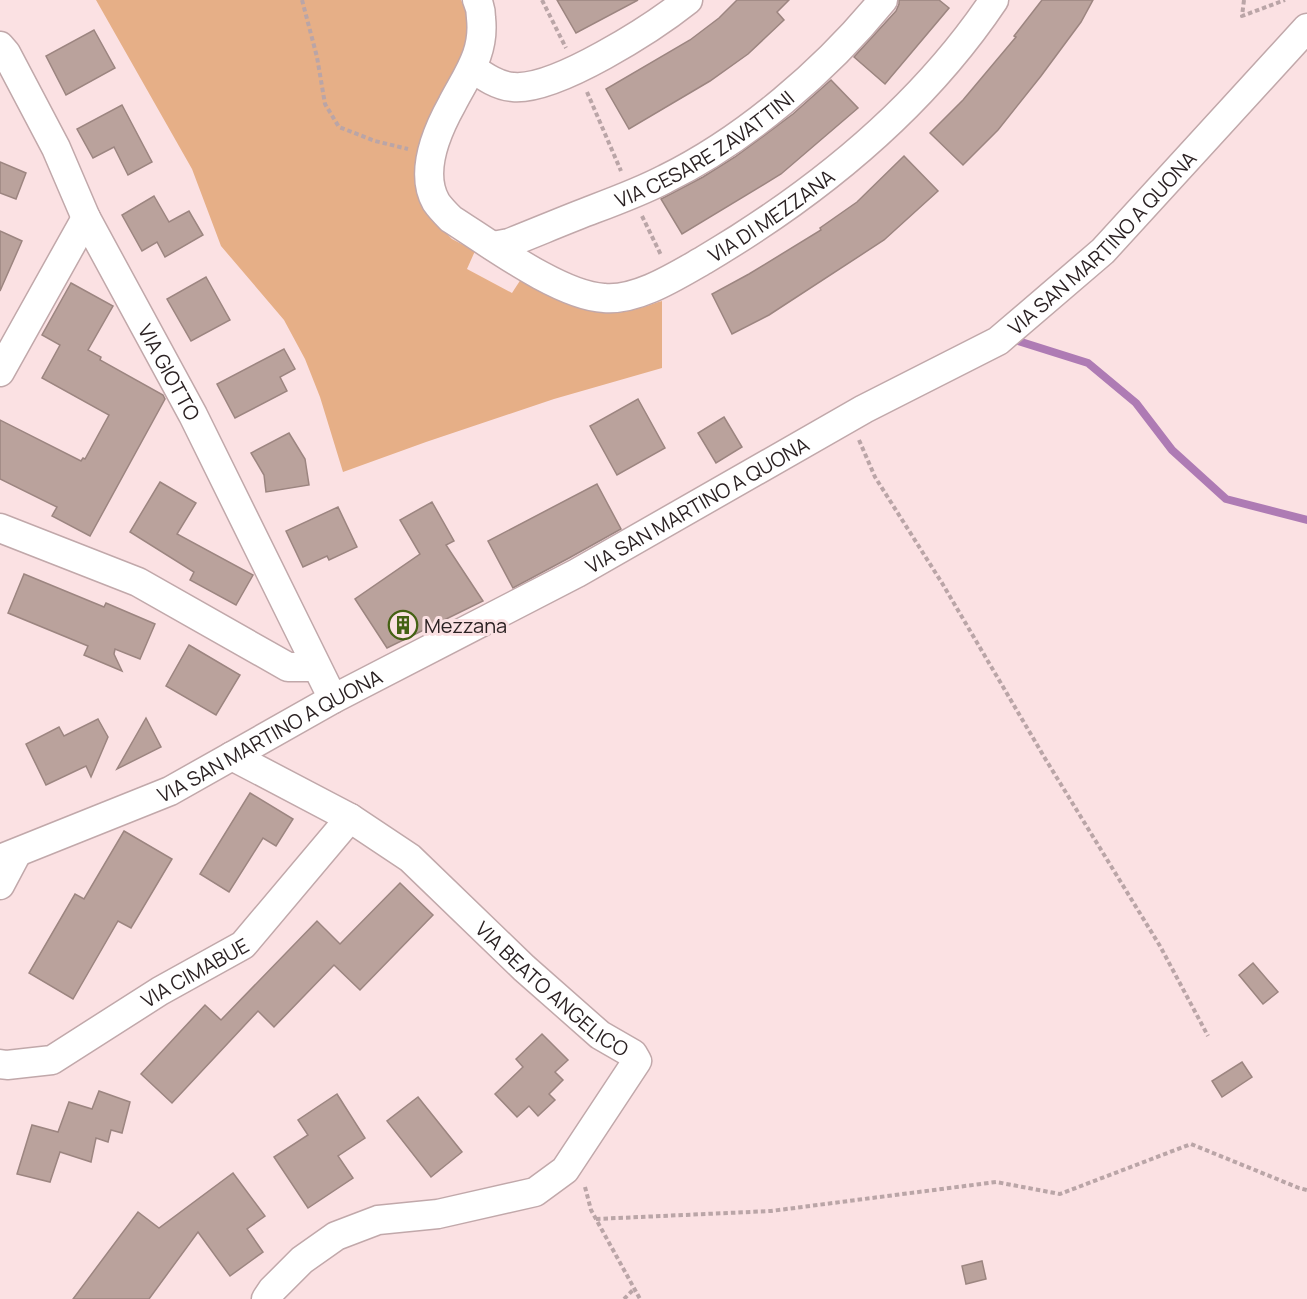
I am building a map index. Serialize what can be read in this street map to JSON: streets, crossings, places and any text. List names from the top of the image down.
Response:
{
  "streets": {
    "street": [
      "VIA CESARE ZAVATTINI",
      "VIA DI MEZZANA",
      "VIA SAN MARTINO A QUONA",
      "VIA GIOTTO",
      "VIA CIMABUE",
      "VIA BEATO ANGELICO"
    ]
  },
  "crossings": [
    ["VIA CESARE ZAVATTINI", "VIA DI MEZZANA"],
    ["VIA SAN MARTINO A QUONA", "VIA GIOTTO"],
    ["VIA SAN MARTINO A QUONA", "VIA BEATO ANGELICO"],
    ["VIA CIMABUE", "VIA BEATO ANGELICO"]
  ],
  "places": {
    "building": ["Mezzana"]
  }
}
